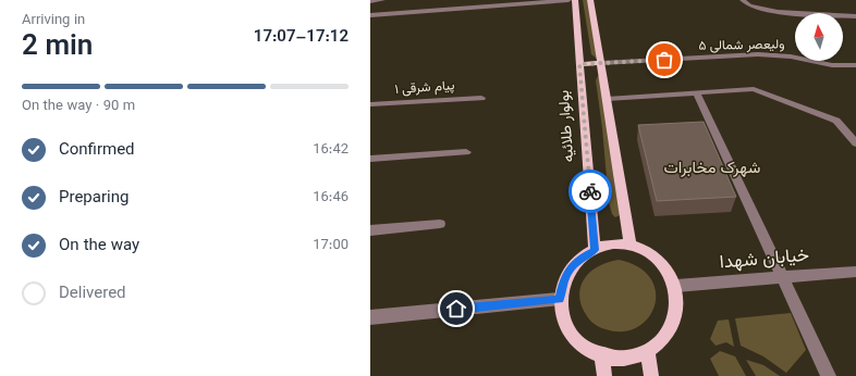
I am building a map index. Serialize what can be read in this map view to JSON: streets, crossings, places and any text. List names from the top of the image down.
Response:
{
  "streets": {
    "main road": ["بولوار طلائیه"],
    "street": ["ولیعصر شمالی ۵", "پیام شرقی ۱", "خیابان شهدا"]
  },
  "crossings": [
    ["بولوار طلائیه", "خیابان شهدا"]
  ],
  "districts": ["شهرک مخابرات"],
  "north": "top",
  "page": {
    "heading": ["2 min", "Arriving in", "17:07–17:12"],
    "bar": "On the way · 90 m",
    "list": [
      ["Confirmed", "16:42"],
      ["Preparing", "16:46"],
      ["On the way", "17:00"],
      "Delivered"
    ]
  }
}
